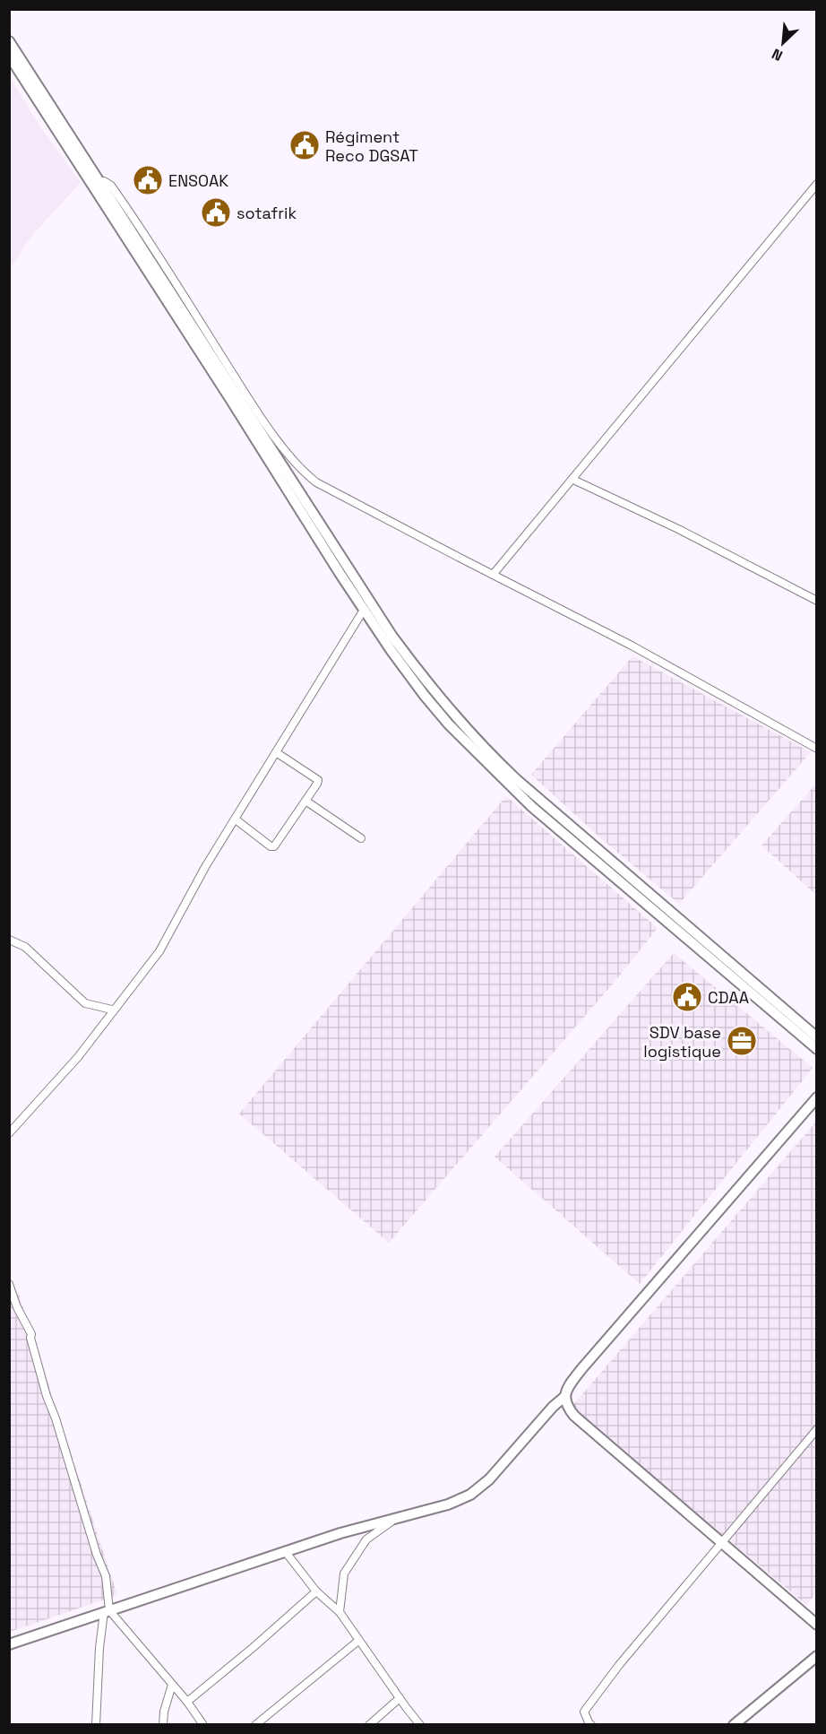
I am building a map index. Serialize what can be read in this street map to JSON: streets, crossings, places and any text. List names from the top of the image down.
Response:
{
  "places": {
    "public building": [
      "Régiment Reco DGSAT",
      "ENSOAK",
      "sotafrik",
      "CDAA"
    ],
    "office": ["SDV base logistique"]
  },
  "north": "bottom left"
}
